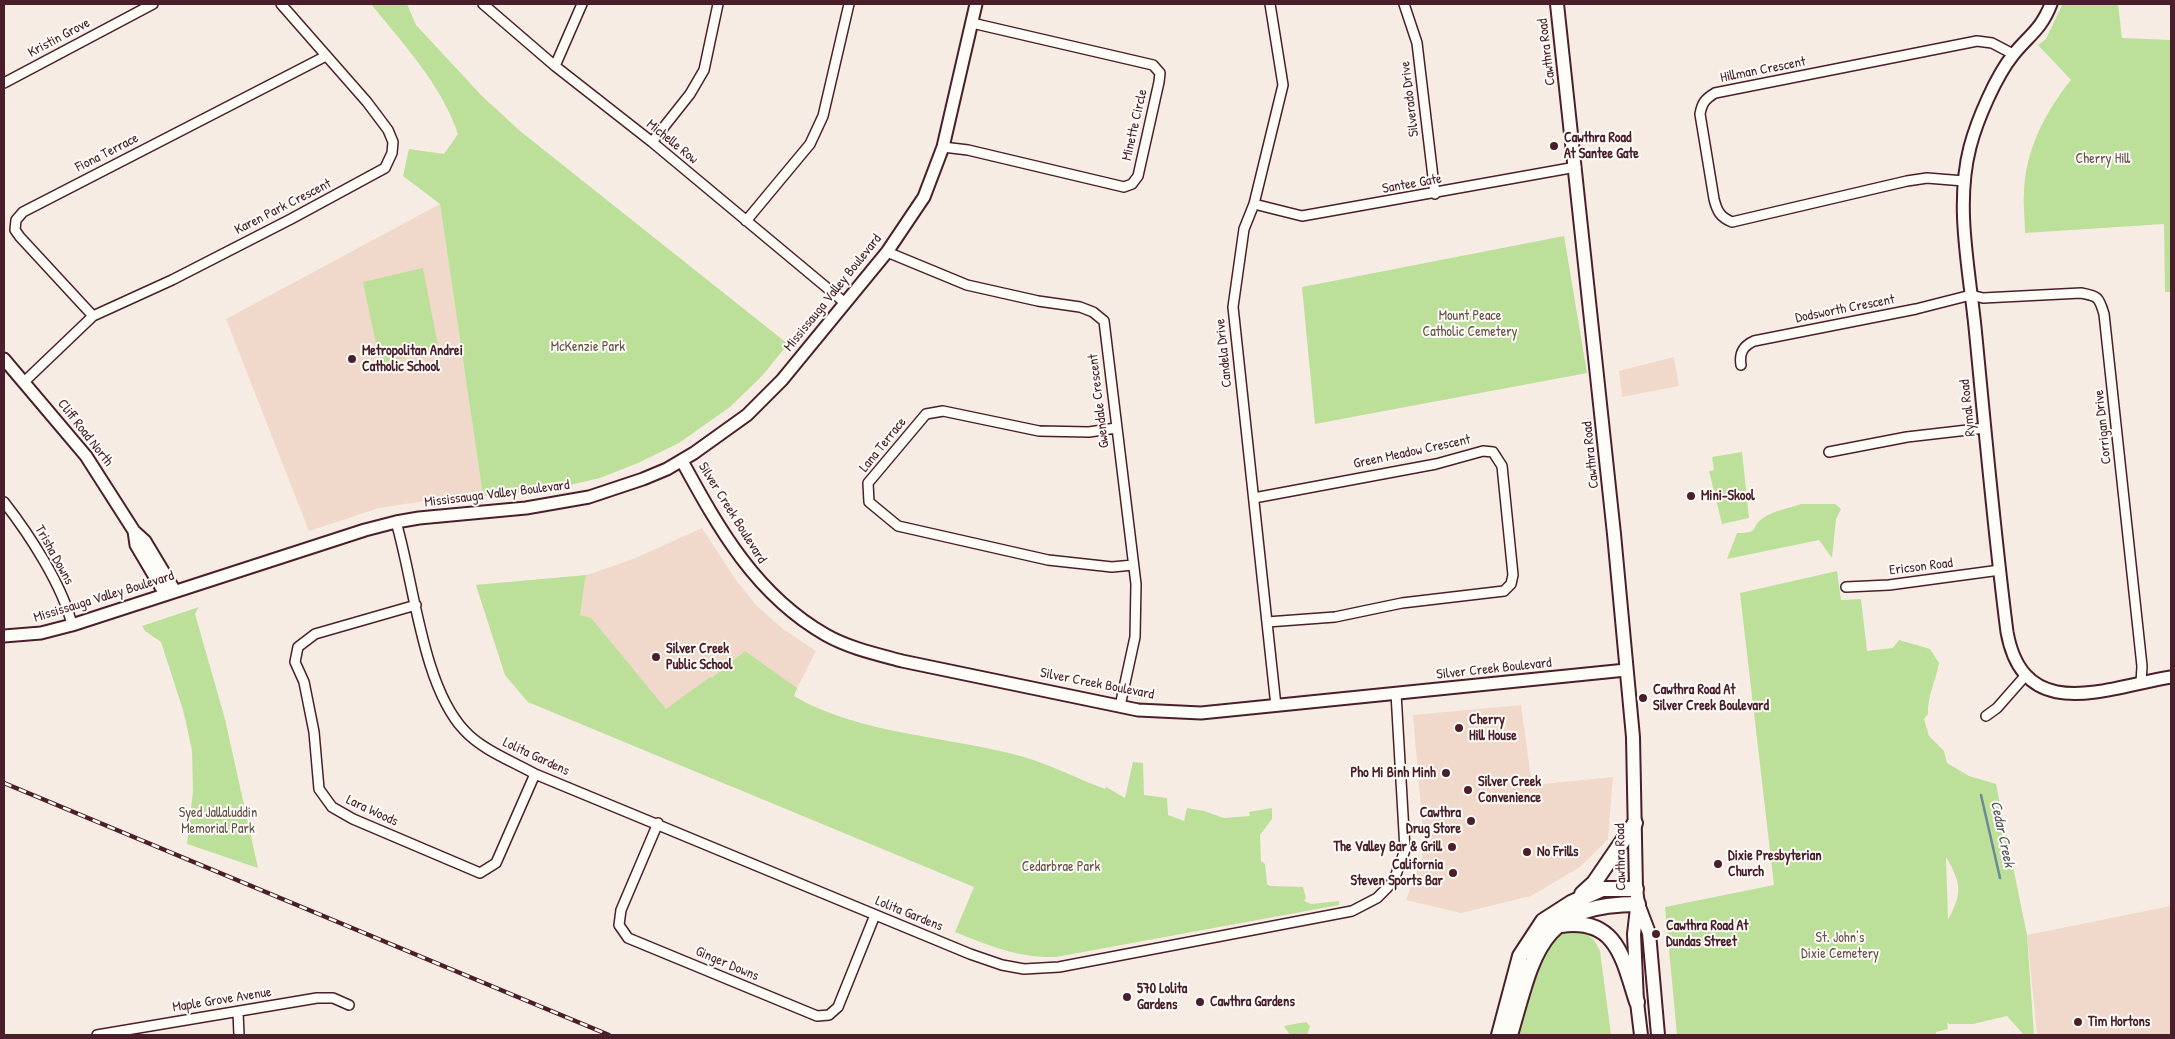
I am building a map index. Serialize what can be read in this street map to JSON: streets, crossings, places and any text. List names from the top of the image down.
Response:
{
  "streets": {
    "main road": ["Cawthra Road"],
    "street": [
      "Kristin Grove",
      "Hillman Crescent",
      "Silverado Drive",
      "Minette Circle",
      "Michelle Row",
      "Fiona Terrace",
      "Santee Gate",
      "Karen Park Crescent",
      "Mississauga Valley Boulevard",
      "Dodsworth Crescent",
      "Candela Drive",
      "Gwendale Crescent",
      "Rymal Road",
      "Corrigan Drive",
      "Cliff Road North",
      "Lana Terrace",
      "Green Meadow Crescent",
      "Silver Creek Boulevard",
      "Trisha Downs",
      "Ericson Road",
      "Lolita Gardens",
      "Lara Woods",
      "Ginger Downs",
      "Maple Grove Avenue"
    ]
  },
  "crossings": [
    ["Cawthra Road", "Santee Gate"],
    ["Cawthra Road", "Silver Creek Boulevard"],
    ["Hillman Crescent", "Rymal Road"],
    ["Silverado Drive", "Santee Gate"],
    ["Minette Circle", "Mississauga Valley Boulevard"],
    ["Michelle Row", "Mississauga Valley Boulevard"],
    ["Fiona Terrace", "Karen Park Crescent"],
    ["Santee Gate", "Candela Drive"],
    ["Karen Park Crescent", "Cliff Road North"],
    ["Mississauga Valley Boulevard", "Gwendale Crescent"],
    ["Mississauga Valley Boulevard", "Cliff Road North"],
    ["Mississauga Valley Boulevard", "Silver Creek Boulevard"],
    ["Mississauga Valley Boulevard", "Trisha Downs"],
    ["Mississauga Valley Boulevard", "Lolita Gardens"],
    ["Dodsworth Crescent", "Rymal Road"],
    ["Dodsworth Crescent", "Corrigan Drive"],
    ["Candela Drive", "Green Meadow Crescent"],
    ["Candela Drive", "Silver Creek Boulevard"],
    ["Gwendale Crescent", "Lana Terrace"],
    ["Gwendale Crescent", "Silver Creek Boulevard"],
    ["Rymal Road", "Corrigan Drive"],
    ["Rymal Road", "Ericson Road"],
    ["Silver Creek Boulevard", "Lolita Gardens"],
    ["Lolita Gardens", "Lara Woods"],
    ["Lolita Gardens", "Ginger Downs"]
  ],
  "water": ["Cedar Creek"],
  "parks": [
    "Cherry Hill",
    "Mount Peace Catholic Cemetery",
    "McKenzie Park",
    "Syed Jallaluddin Memorial Park",
    "Cedarbrae Park",
    "St. John’s Dixie Cemetery"
  ],
  "places": [
    "Cawthra Road At Santee Gate",
    "Metropolitan Andrei Catholic School",
    "Mini-Skool",
    "Silver Creek Public School",
    "Cawthra Road At Silver Creek Boulevard",
    "Cherry Hill House",
    "Pho Mi Binh Minh",
    "Silver Creek Convenience",
    "Cawthra Drug Store",
    "The Valley Bar & Grill",
    "No Frills",
    "Dixie Presbyterian Church",
    "California Steven Sports Bar",
    "Cawthra Road At Dundas Street",
    "570 Lolita Gardens",
    "Cawthra Gardens",
    "Tim Hortons"
  ]
}
